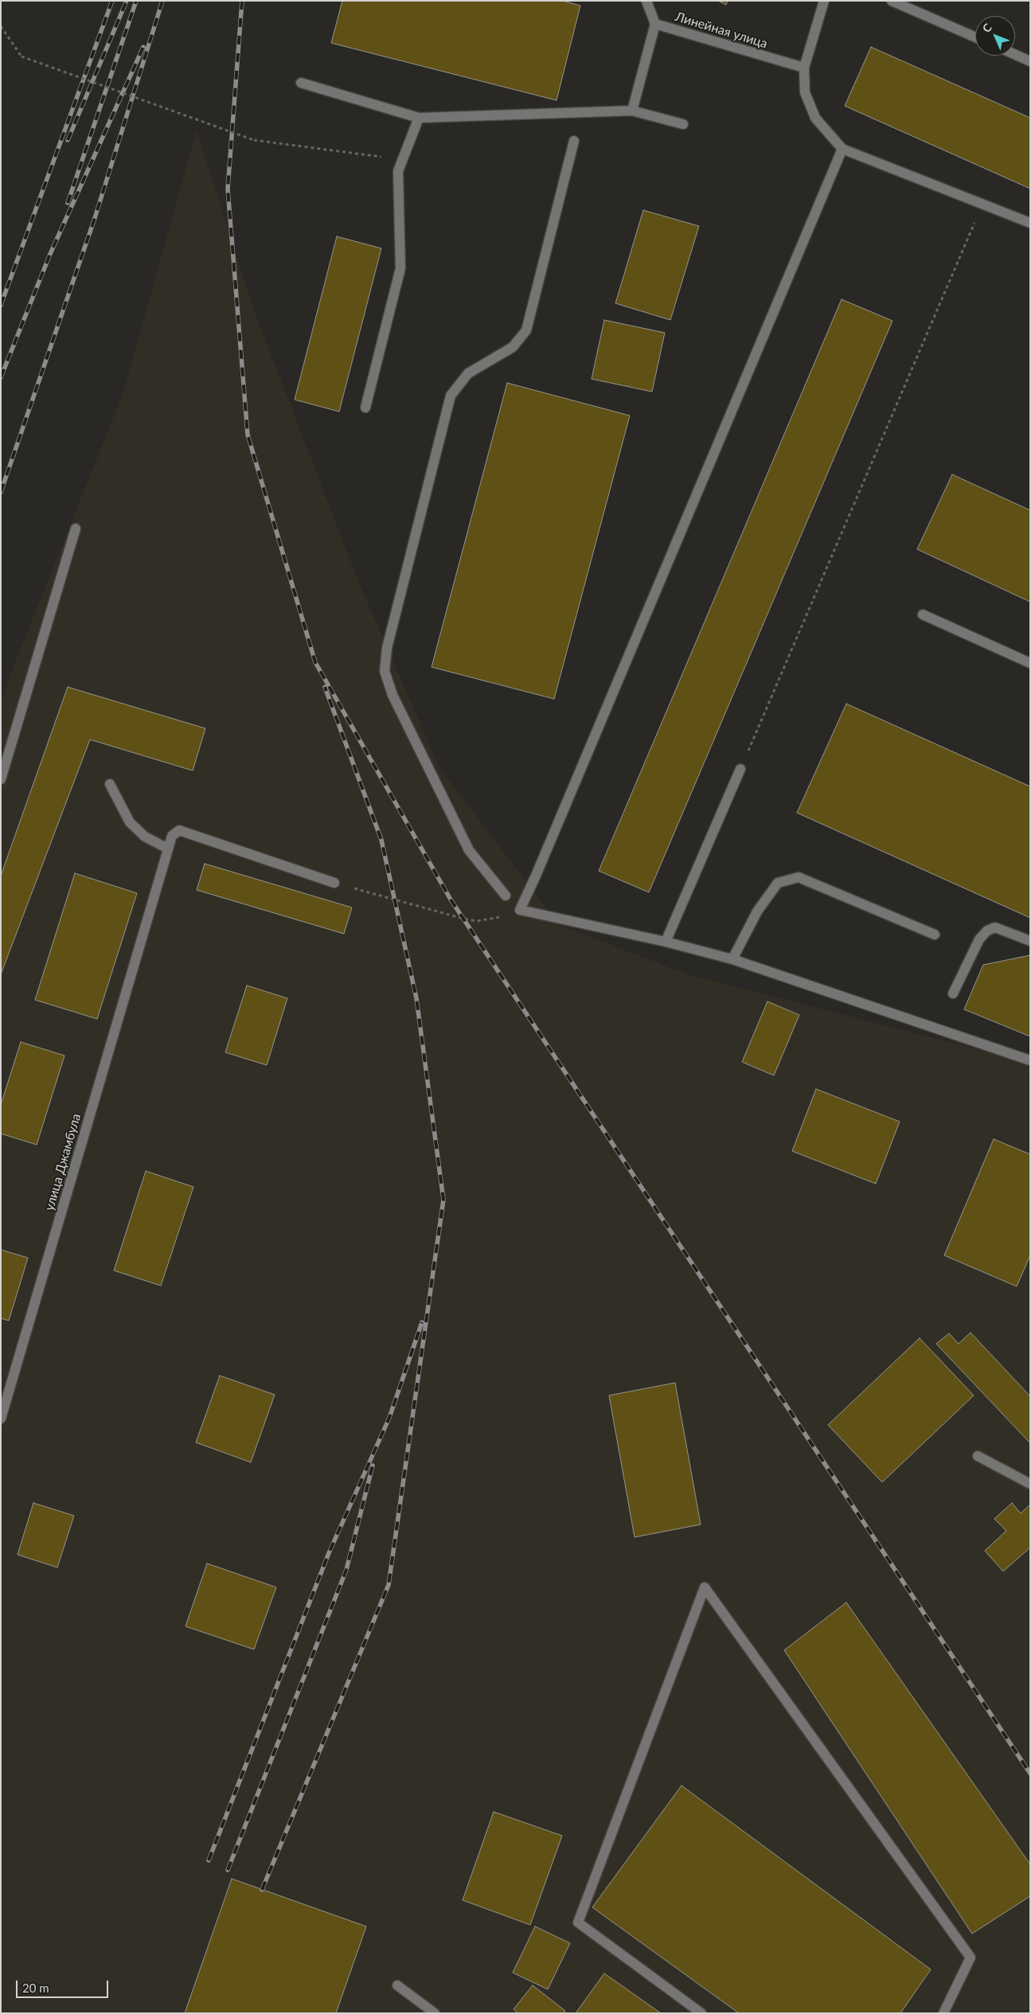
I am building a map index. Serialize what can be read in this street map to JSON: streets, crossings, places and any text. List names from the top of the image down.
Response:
{
  "streets": {
    "street": ["Линейная улица", "улица Джамбула"]
  },
  "scale_bar": "20 m",
  "north": "top left"
}
